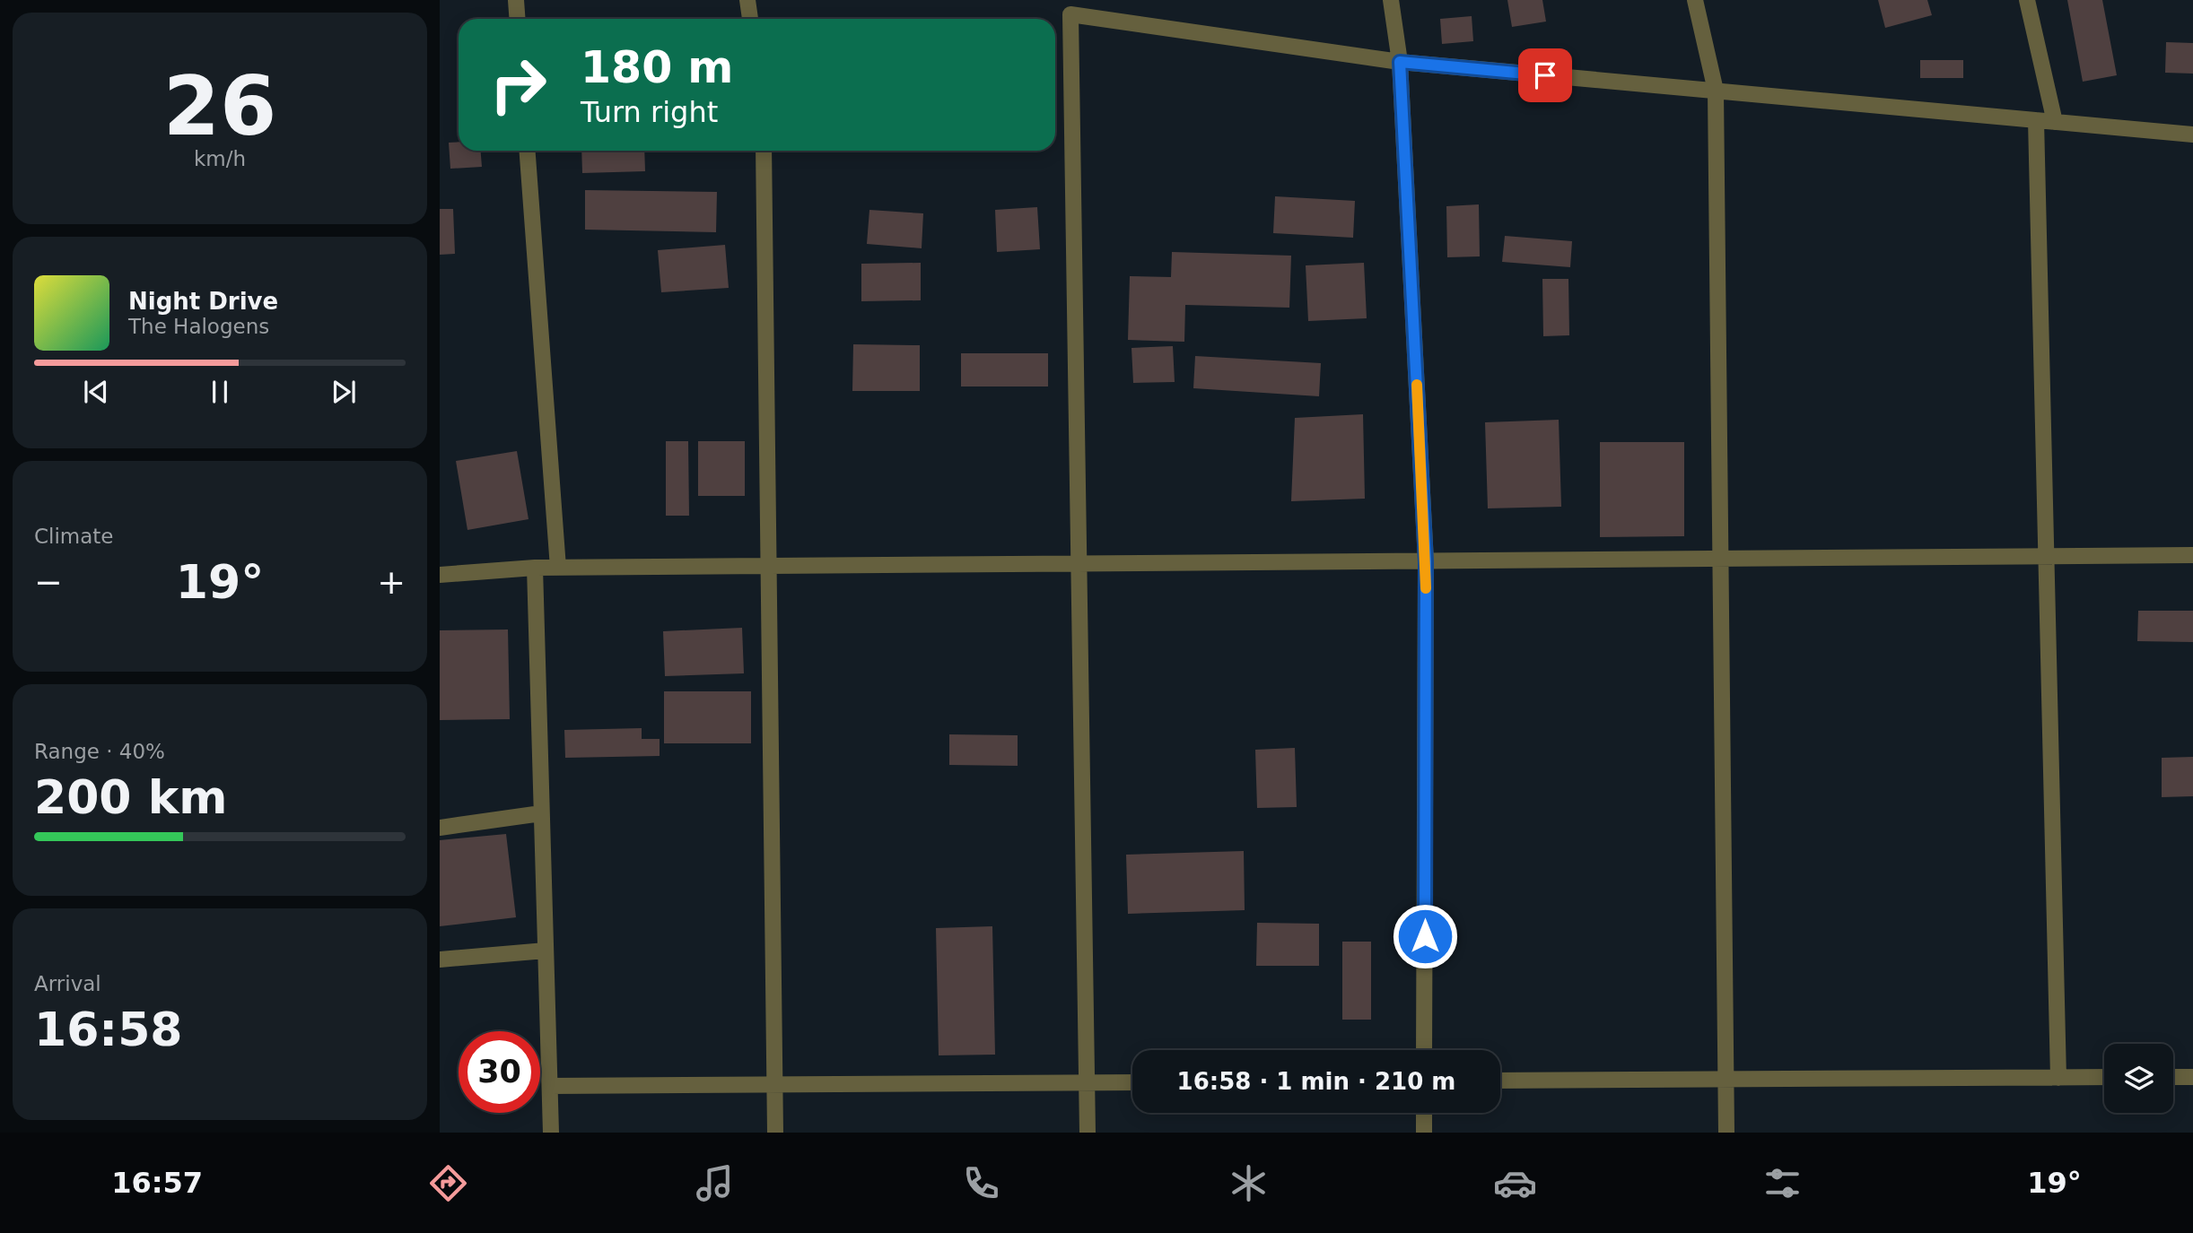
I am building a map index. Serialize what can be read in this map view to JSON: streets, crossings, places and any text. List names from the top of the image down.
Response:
{
  "page": {
    "tile": [
      ["26", "km/h"],
      "Climate",
      ["Range · 40%", "200 km"],
      ["Arrival", "16:58"]
    ],
    "turn": ["180 m", "Turn right"],
    "song": ["Night Drive", "The Halogens"],
    "heat": ["−", "19°", "+"],
    "limit": "30",
    "trip": "16:58 · 1 min · 210 m",
    "tabs": ["16:57", "19°"]
  }
}
